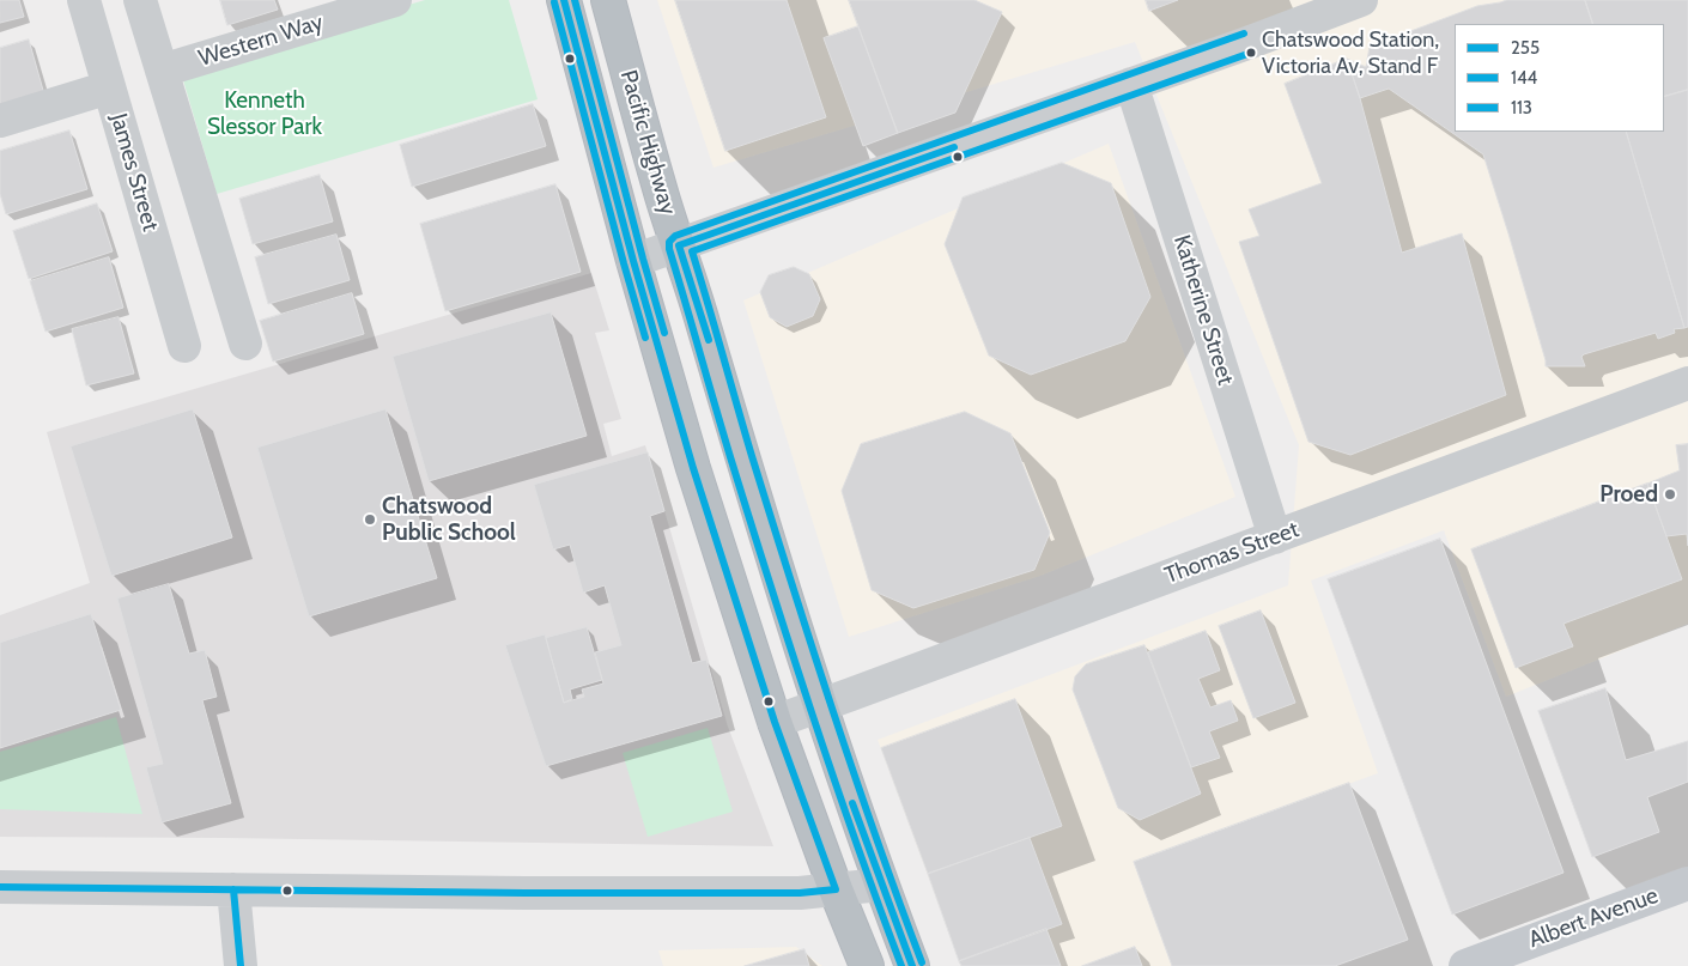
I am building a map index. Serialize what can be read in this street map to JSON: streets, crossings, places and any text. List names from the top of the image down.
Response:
{
  "streets": {
    "highway": ["Pacific Highway"],
    "main road": ["Albert Avenue"],
    "street": [
      "Western Way",
      "James Street",
      "Katherine Street",
      "Thomas Street"
    ]
  },
  "crossings": [
    ["Pacific Highway", "Thomas Street"],
    ["Katherine Street", "Thomas Street"]
  ],
  "parks": ["Kenneth Slessor Park"],
  "places": ["Chatswood Station, Victoria Av, Stand F", "Proed", "Chatswood Public School"],
  "lines": ["transit line 255", "transit line 113", "transit line 144"],
  "legend": ["255", "144", "113"]
}
